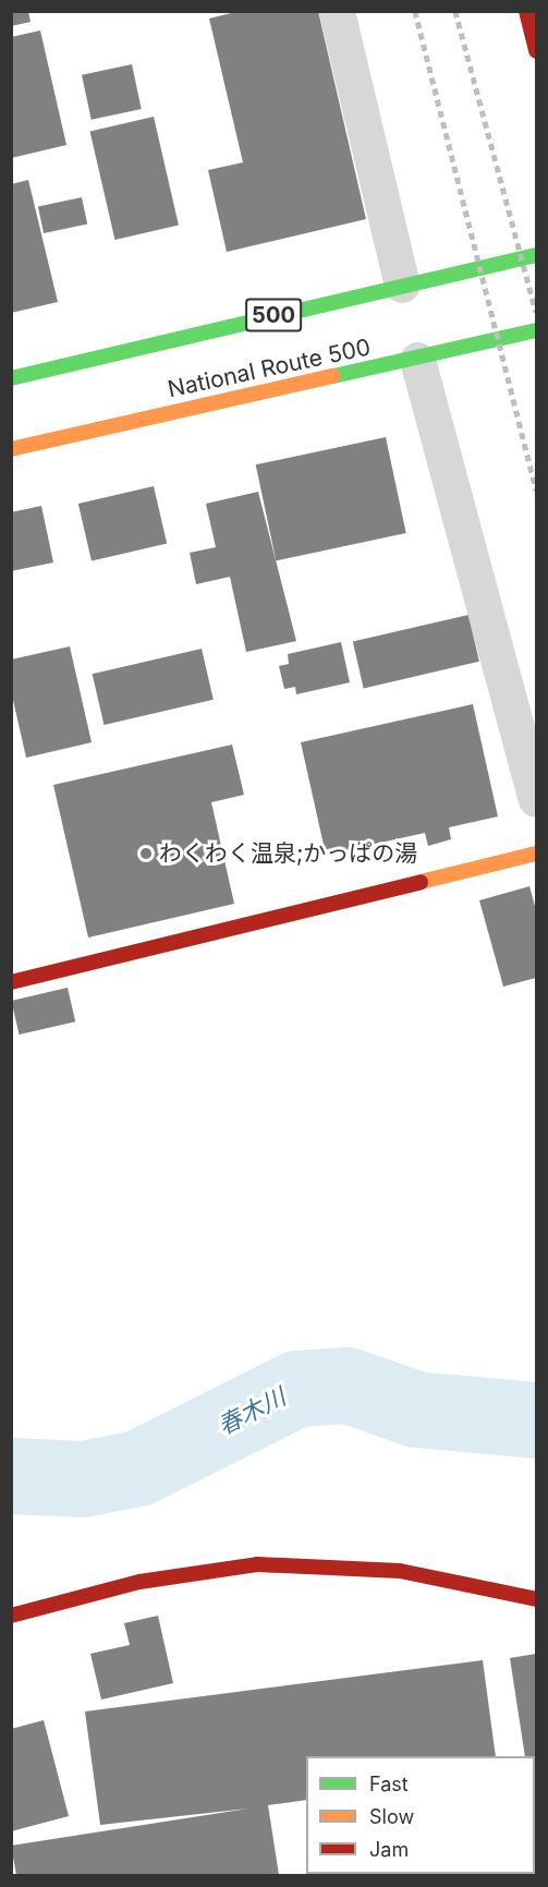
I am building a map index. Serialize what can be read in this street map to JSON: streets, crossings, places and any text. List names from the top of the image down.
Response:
{
  "streets": {
    "main road": ["500", "National Route 500"]
  },
  "water": ["春木川"],
  "places": ["わくわく温泉;かっぱの湯"],
  "legend": ["Fast", "Slow", "Jam"]
}
